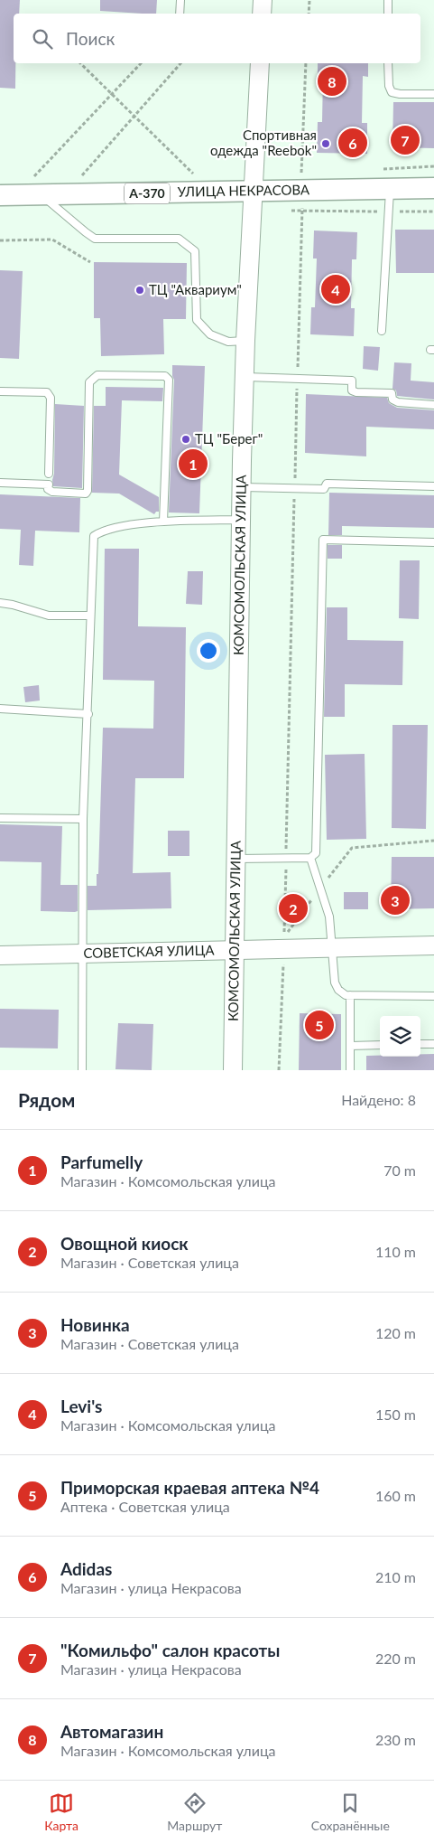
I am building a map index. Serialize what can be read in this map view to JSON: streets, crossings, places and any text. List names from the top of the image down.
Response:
{
  "streets": {
    "main road": [
      "УЛИЦА НЕКРАСОВА",
      "А-370",
      "КОМСОМОЛЬСКАЯ УЛИЦА",
      "СОВЕТСКАЯ УЛИЦА"
    ]
  },
  "crossings": [
    ["УЛИЦА НЕКРАСОВА", "КОМСОМОЛЬСКАЯ УЛИЦА"],
    ["КОМСОМОЛЬСКАЯ УЛИЦА", "СОВЕТСКАЯ УЛИЦА"]
  ],
  "places": ["Спортивная одежда \"Reebok\"", "ТЦ \"Аквариум\"", "ТЦ \"Берег\""],
  "page": {
    "search": "Поиск",
    "pins": [
      "8",
      "7",
      "6",
      "4",
      "1",
      "3",
      "2",
      "5"
    ],
    "heading": ["Рядом", "Найдено: 8"],
    "list": [
      {
        "mark": "1",
        "name": "Parfumelly",
        "note": "Магазин · Комсомольская улица",
        "value": "70 m"
      },
      {
        "mark": "2",
        "name": "Овощной киоск",
        "note": "Магазин · Советская улица",
        "value": "110 m"
      },
      {
        "mark": "3",
        "name": "Новинка",
        "note": "Магазин · Советская улица",
        "value": "120 m"
      },
      {
        "mark": "4",
        "name": "Levi's",
        "note": "Магазин · Комсомольская улица",
        "value": "150 m"
      },
      {
        "mark": "5",
        "name": "Приморская краевая аптека №4",
        "note": "Аптека · Советская улица",
        "value": "160 m"
      },
      {
        "mark": "6",
        "name": "Adidas",
        "note": "Магазин · улица Некрасова",
        "value": "210 m"
      },
      {
        "mark": "7",
        "name": "\"Комильфо\" салон красоты",
        "note": "Магазин · улица Некрасова",
        "value": "220 m"
      },
      {
        "mark": "8",
        "name": "Автомагазин",
        "note": "Магазин · Комсомольская улица",
        "value": "230 m"
      }
    ],
    "nav": ["Карта", "Маршрут", "Сохранённые"]
  }
}
